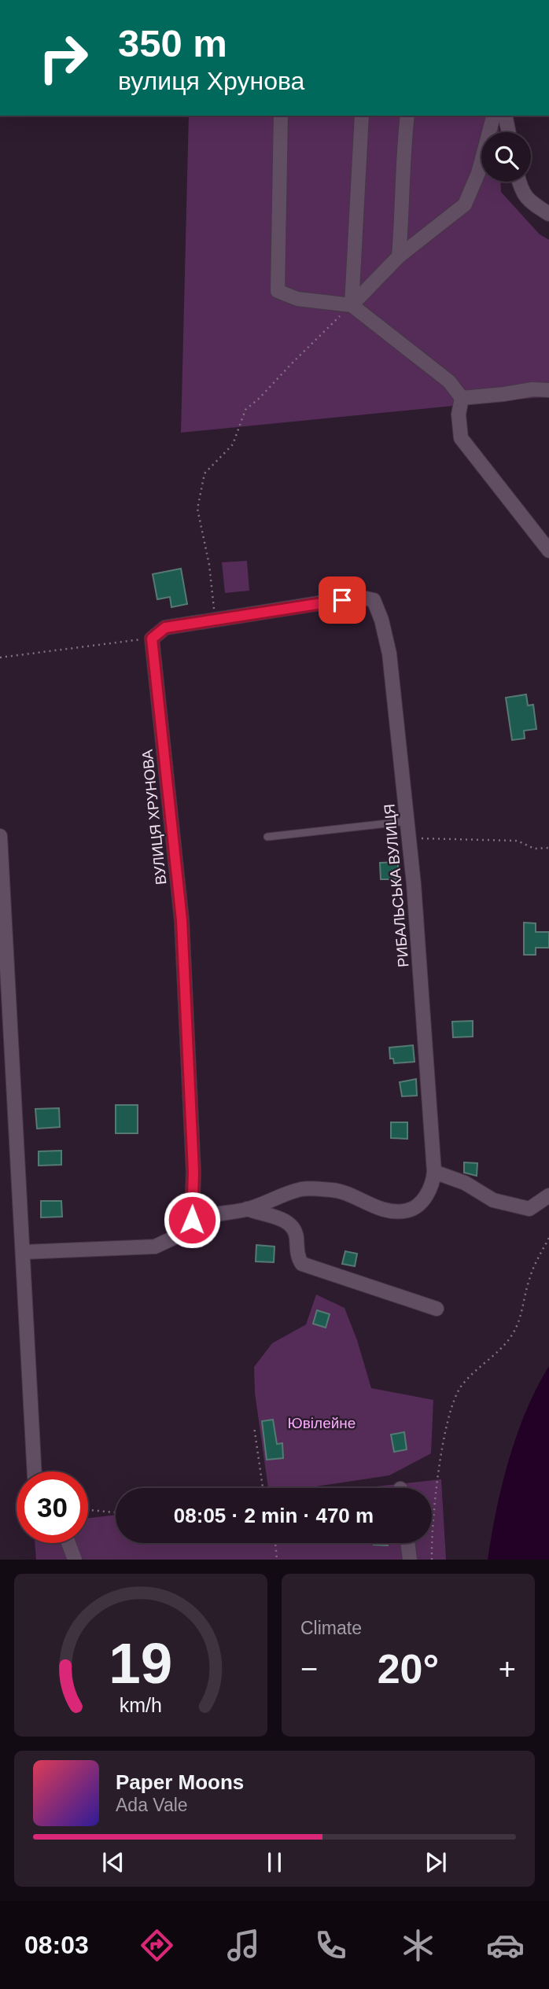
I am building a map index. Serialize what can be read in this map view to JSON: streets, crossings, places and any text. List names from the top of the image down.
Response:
{
  "streets": {
    "street": ["ВУЛИЦЯ ХРУНОВА", "РИБАЛЬСЬКА ВУЛИЦЯ"]
  },
  "crossings": [
    ["ВУЛИЦЯ ХРУНОВА", "РИБАЛЬСЬКА ВУЛИЦЯ"]
  ],
  "parks": ["Ювілейне"],
  "page": {
    "turn": ["350 m", "вулиця Хрунова"],
    "limit": "30",
    "trip": "08:05 · 2 min · 470 m",
    "tile": "Climate",
    "heat": ["−", "20°", "+"],
    "song": ["Paper Moons", "Ada Vale"],
    "tabs": "08:03",
    "gauge": ["19", "km/h"]
  }
}
